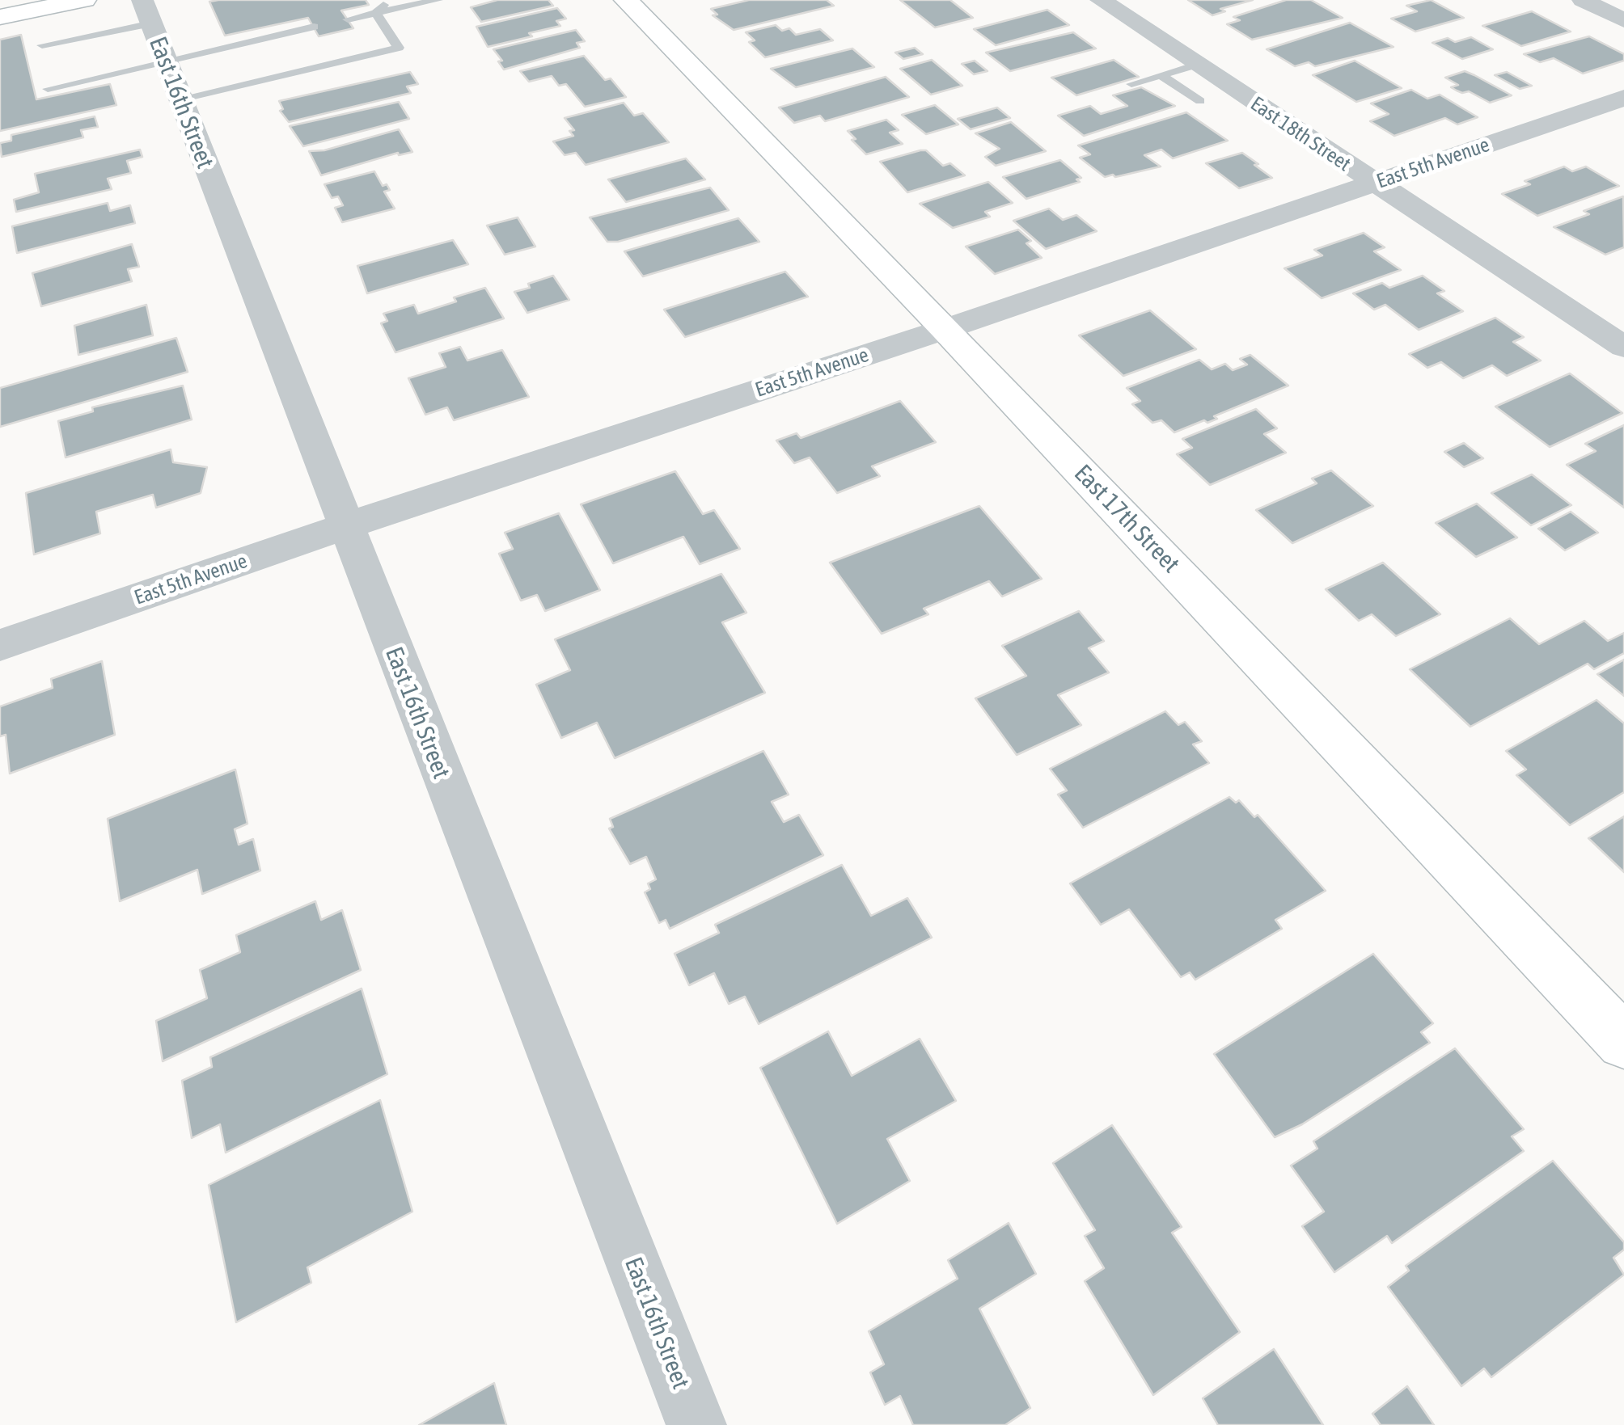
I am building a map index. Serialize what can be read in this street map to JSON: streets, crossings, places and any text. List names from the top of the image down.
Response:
{
  "streets": {
    "street": [
      "East 16th Street",
      "East 18th Street",
      "East 5th Avenue",
      "East 17th Street"
    ]
  },
  "crossings": [
    ["East 16th Street", "East 5th Avenue"],
    ["East 18th Street", "East 5th Avenue"],
    ["East 5th Avenue", "East 17th Street"]
  ]
}
